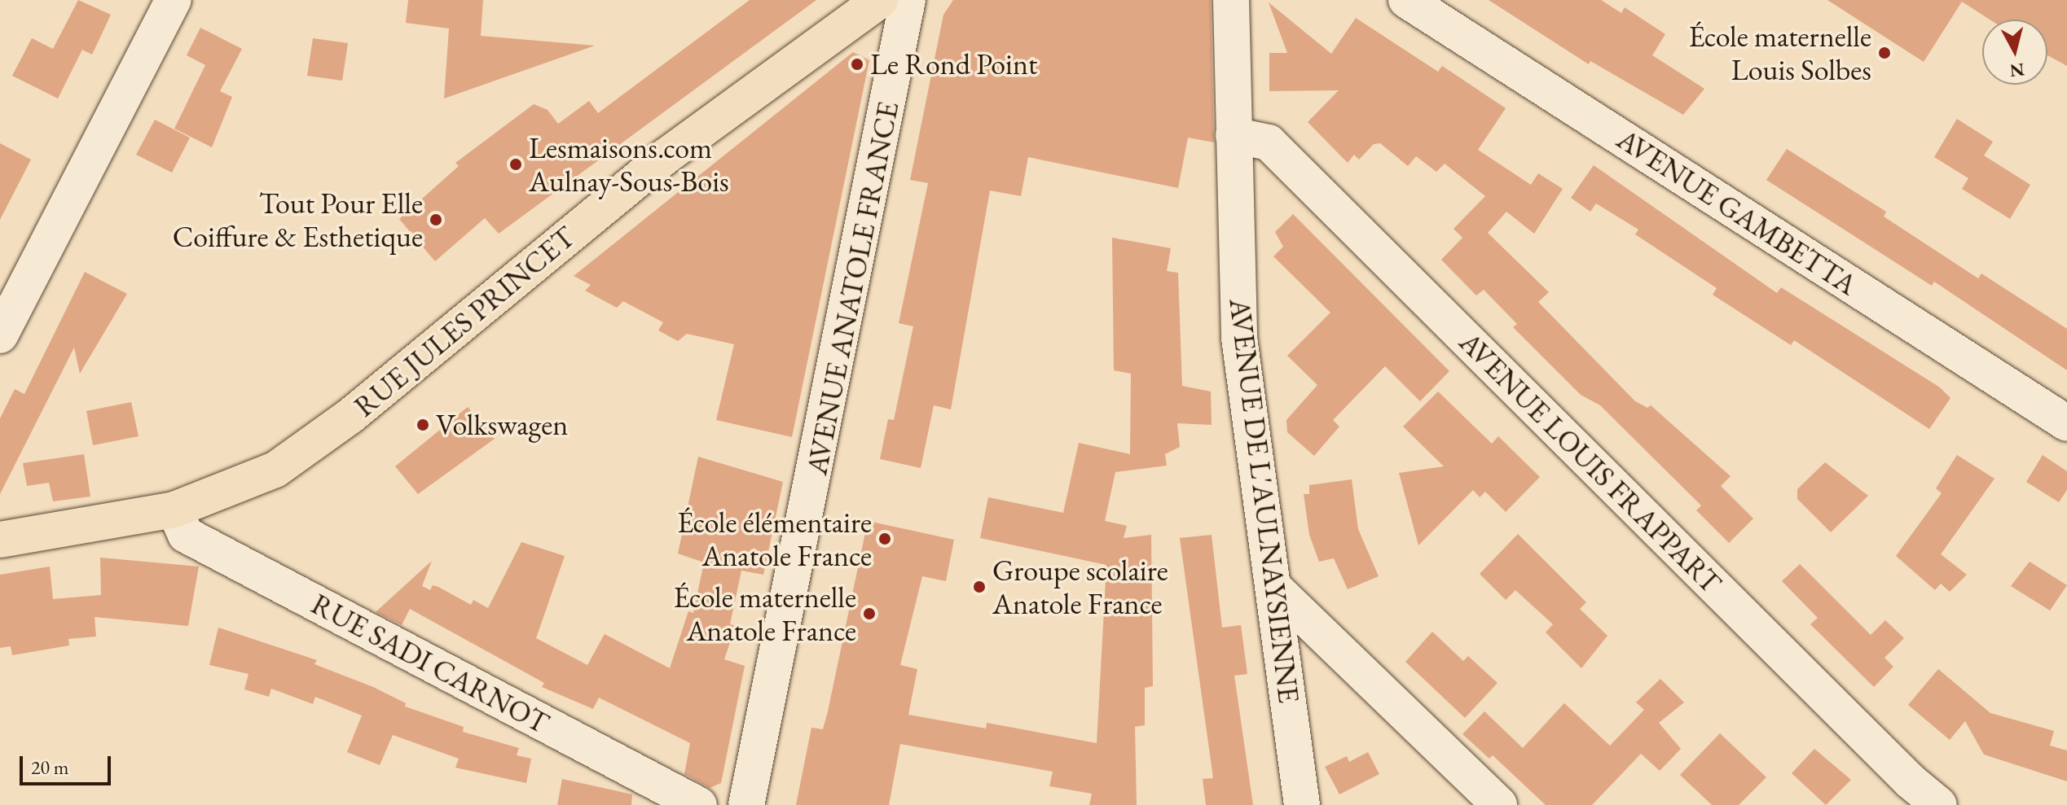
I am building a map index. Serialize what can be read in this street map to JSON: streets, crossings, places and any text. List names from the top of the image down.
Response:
{
  "streets": {
    "main road": ["RUE JULES PRINCET"],
    "street": [
      "AVENUE GAMBETTA",
      "AVENUE ANATOLE FRANCE",
      "AVENUE LOUIS FRAPPART",
      "AVENUE DE L'AULNAYSIENNE",
      "RUE SADI CARNOT"
    ]
  },
  "crossings": [
    ["RUE JULES PRINCET", "RUE SADI CARNOT"],
    ["AVENUE LOUIS FRAPPART", "AVENUE DE L'AULNAYSIENNE"]
  ],
  "places": [
    "École maternelle Louis Solbes",
    "Le Rond Point",
    "Lesmaisons.com Aulnay-Sous-Bois",
    "Tout Pour Elle Coiffure & Esthetique",
    "Volkswagen",
    "École élémentaire Anatole France",
    "Groupe scolaire Anatole France",
    "École maternelle Anatole France"
  ],
  "scale_bar": "20 m",
  "north": "bottom"
}
